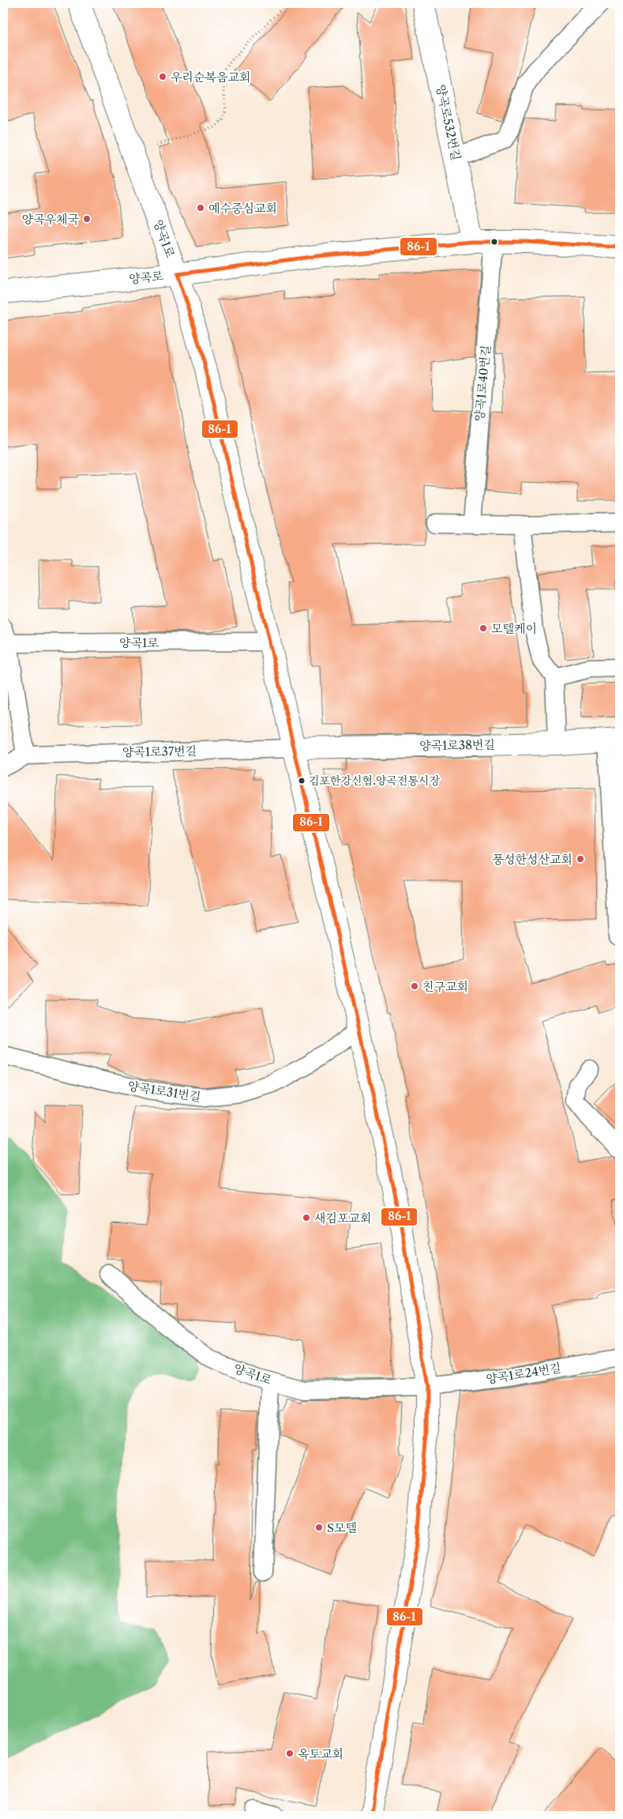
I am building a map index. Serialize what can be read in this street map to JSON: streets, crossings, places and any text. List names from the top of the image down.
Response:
{
  "streets": {
    "street": [
      "양곡로532번길",
      "양곡1로",
      "양곡로",
      "양곡1로38번길"
    ],
    "lane": [
      "양곡1로40번길",
      "양곡1로37번길",
      "양곡1로31번길",
      "양곡1로24번길"
    ]
  },
  "crossings": [
    ["양곡로532번길", "양곡로"],
    ["양곡1로", "양곡로"],
    ["양곡1로", "양곡1로38번길"],
    ["양곡1로", "양곡1로37번길"],
    ["양곡1로", "양곡1로31번길"],
    ["양곡1로", "양곡1로24번길"],
    ["양곡로", "양곡1로40번길"],
    ["양곡1로38번길", "양곡1로37번길"]
  ],
  "places": [
    "우리순복음교회",
    "예수중심교회",
    "양곡우체국",
    "모텔케이",
    "김포한강신협.양곡전통시장",
    "풍성한성산교회",
    "친구교회",
    "새김포교회",
    "S모텔",
    "옥토교회"
  ],
  "lines": ["transit line 86-1"]
}
